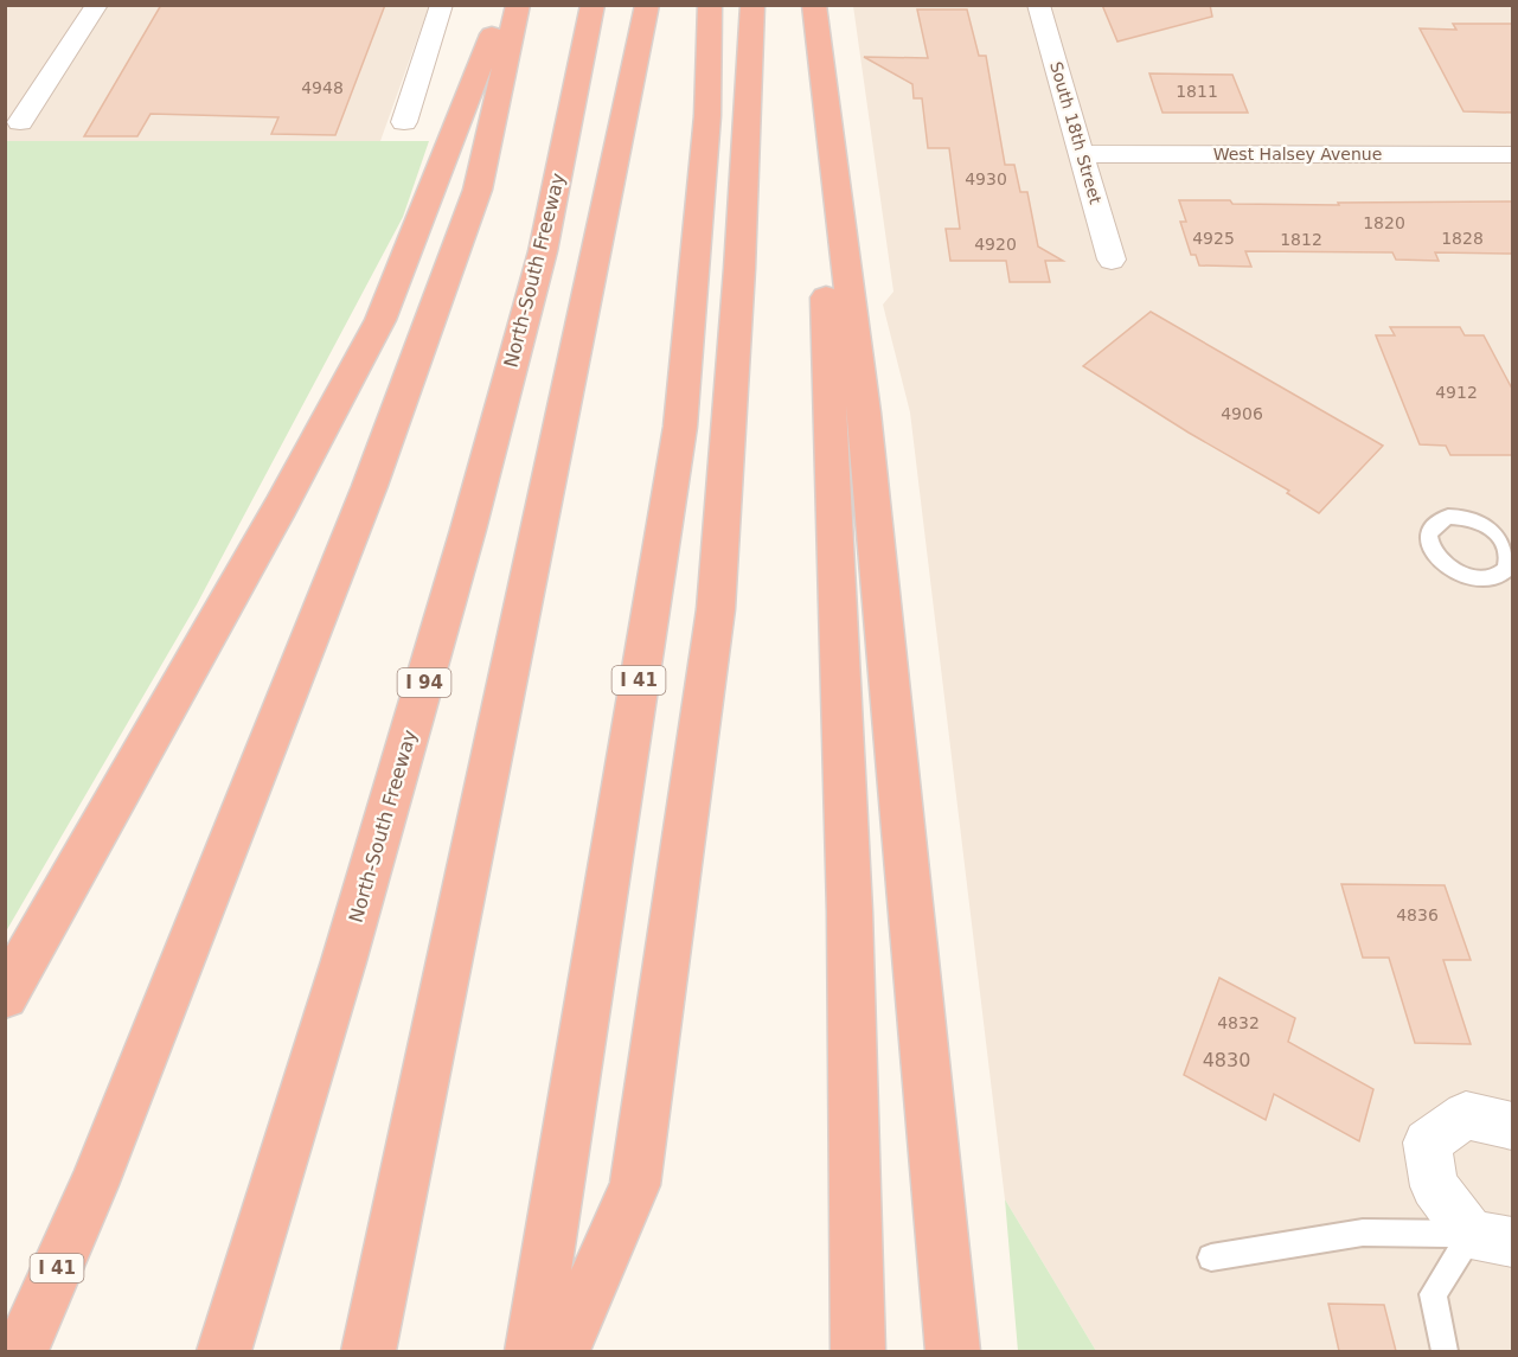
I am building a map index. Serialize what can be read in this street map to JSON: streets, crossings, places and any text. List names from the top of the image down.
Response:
{
  "streets": {
    "highway": ["North-South Freeway", "I 41", "I 94"],
    "street": ["South 18th Street", "West Halsey Avenue"]
  },
  "crossings": [
    ["South 18th Street", "West Halsey Avenue"]
  ],
  "house_numbers": [
    "4948",
    "1811",
    "4930",
    "1820",
    "4925",
    "1828",
    "1812",
    "4920",
    "4912",
    "4906",
    "4836",
    "4832",
    "4830"
  ]
}
